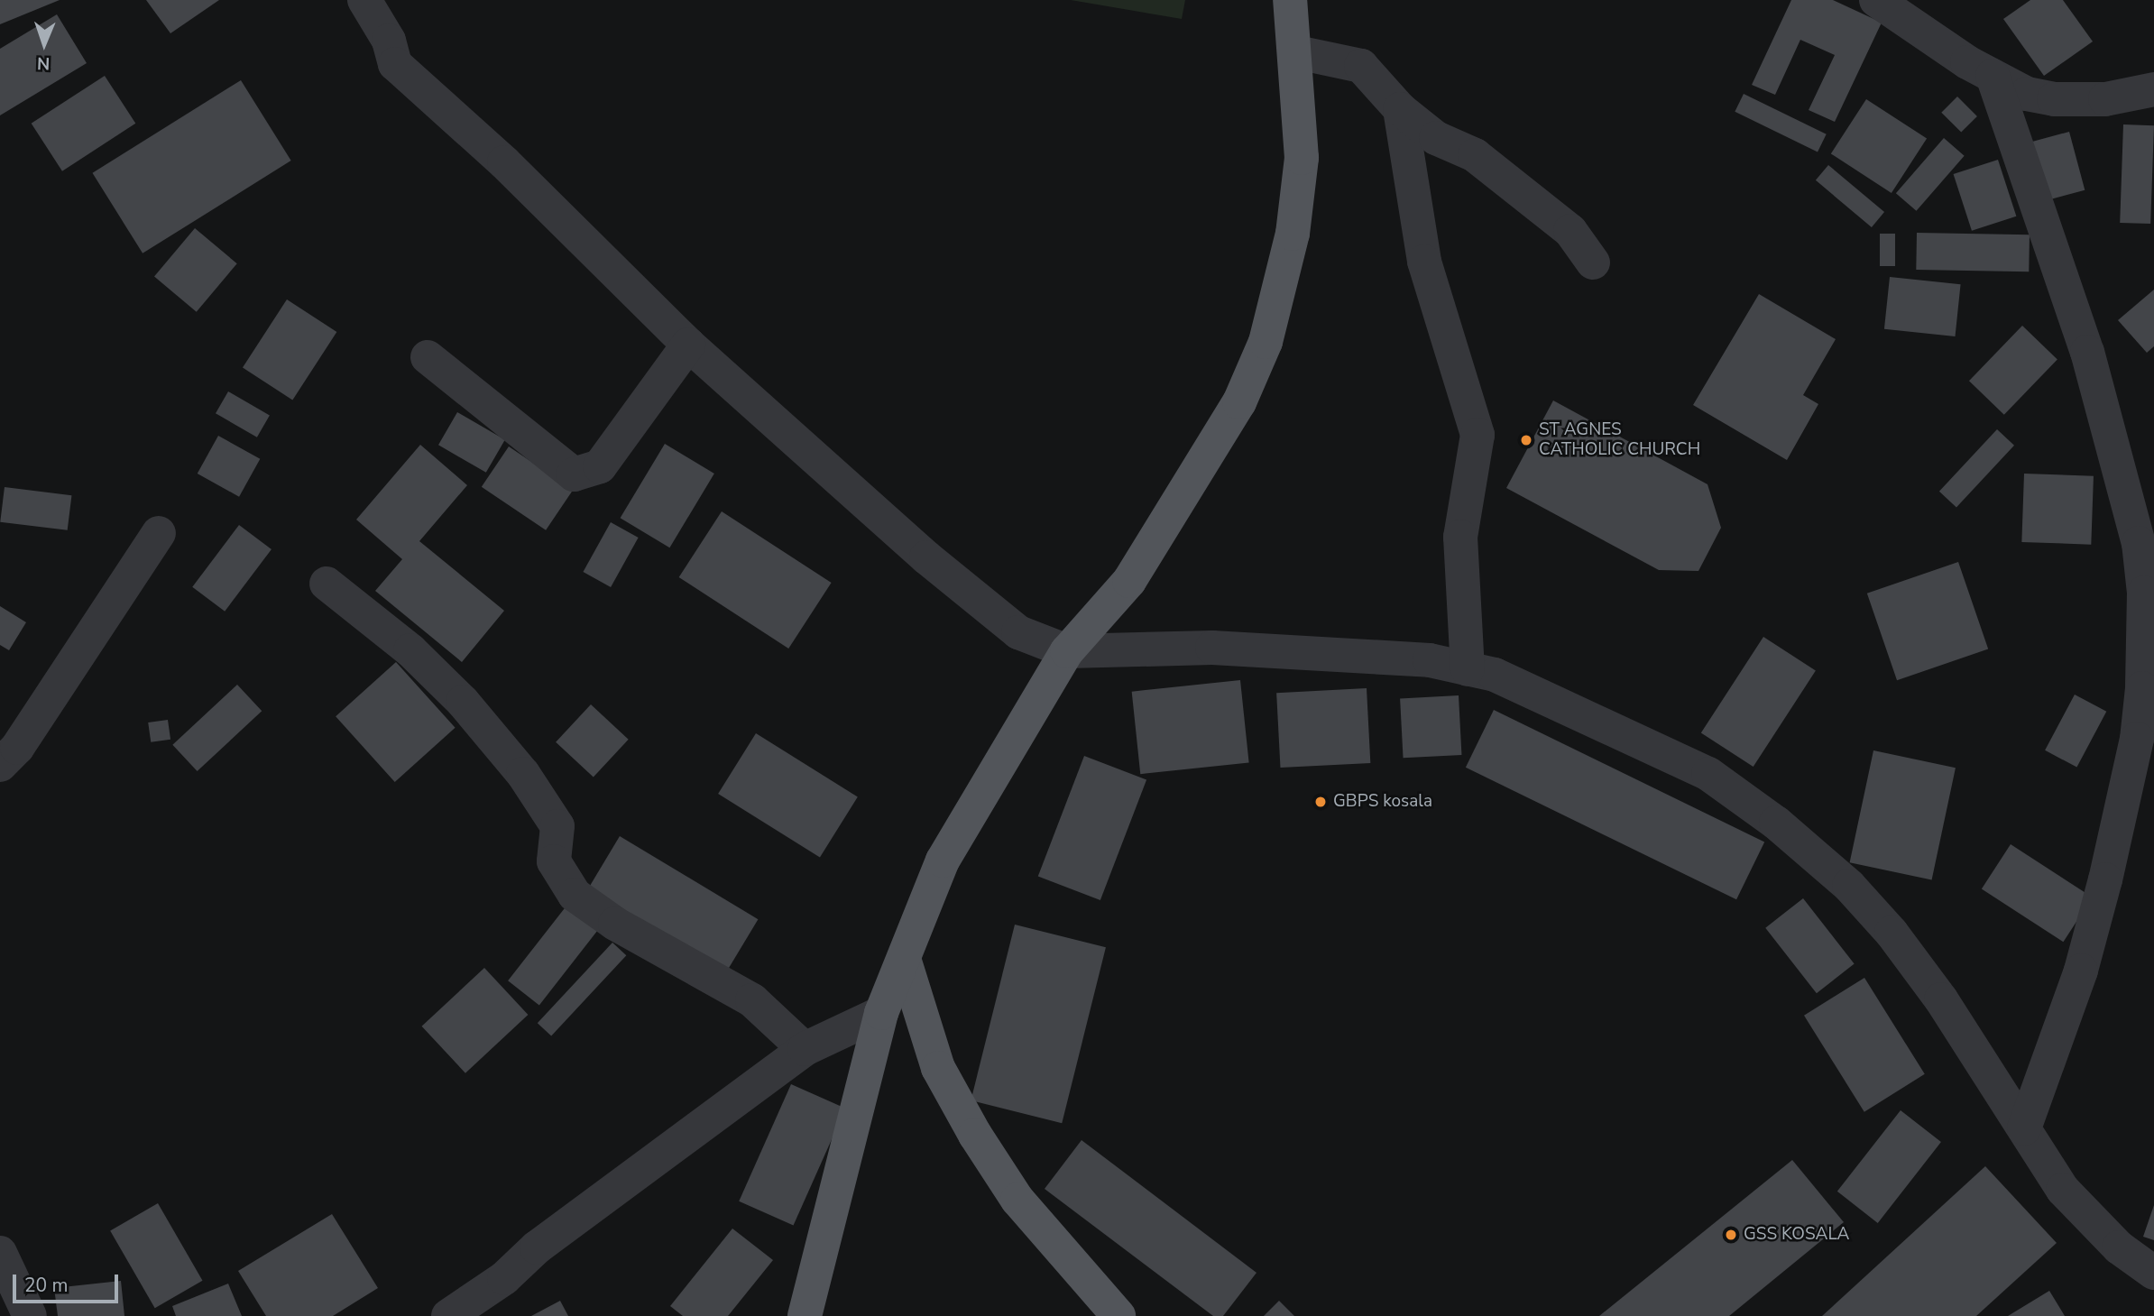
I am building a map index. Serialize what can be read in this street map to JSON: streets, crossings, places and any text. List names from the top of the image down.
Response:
{
  "places": ["ST AGNES CATHOLIC CHURCH", "GBPS kosala", "GSS KOSALA"],
  "scale_bar": "20 m",
  "north": "bottom"
}
